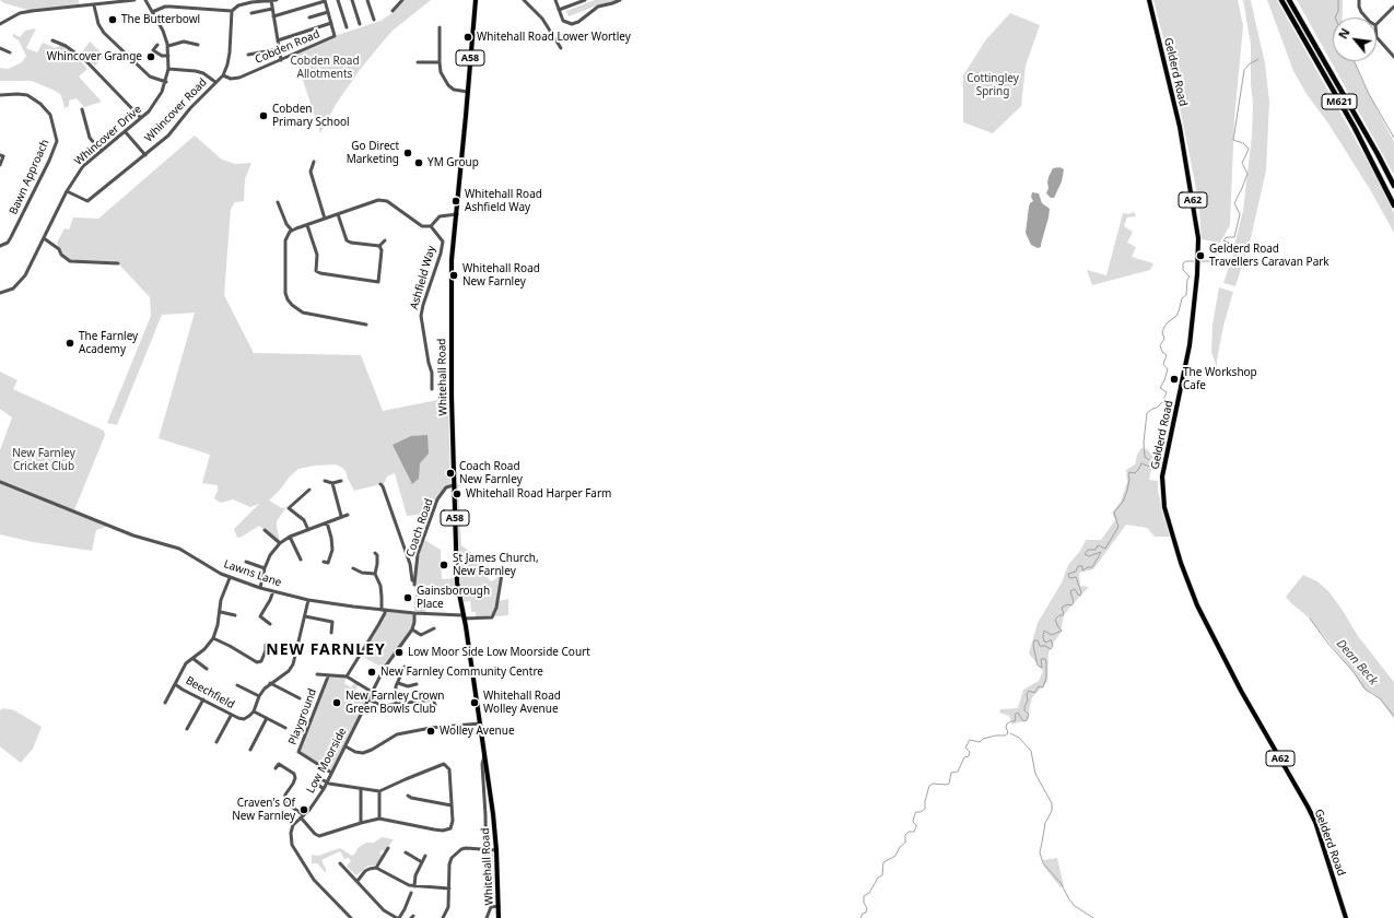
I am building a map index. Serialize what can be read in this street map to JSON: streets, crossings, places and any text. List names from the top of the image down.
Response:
{
  "streets": {
    "highway": ["M621"],
    "main road": [
      "A58",
      "Gelderd Road",
      "A62",
      "Whitehall Road"
    ],
    "street": [
      "Cobden Road",
      "Whincover Road",
      "Whincover Drive",
      "Bawn Approach",
      "Ashfield Way",
      "Coach Road",
      "Lawns Lane",
      "Beechfield",
      "Playground",
      "Low Moorside"
    ]
  },
  "crossings": [
    ["Cobden Road", "Whincover Road"],
    ["Whincover Road", "Whincover Drive"],
    ["Whitehall Road", "Coach Road"],
    ["Whitehall Road", "Lawns Lane"],
    ["Lawns Lane", "Beechfield"],
    ["Lawns Lane", "Low Moorside"],
    ["Playground", "Low Moorside"]
  ],
  "districts": ["NEW FARNLEY"],
  "water": ["Dean Beck"],
  "parks": ["Cobden Road Allotments", "Cottingley Spring", "New Farnley Cricket Club"],
  "places": [
    "The Butterbowl",
    "Whitehall Road Lower Wortley",
    "Whincover Grange",
    "Cobden Primary School",
    "Go Direct Marketing",
    "YM Group",
    "Whitehall Road Ashfield Way",
    "Gelderd Road Travellers Caravan Park",
    "Whitehall Road New Farnley",
    "The Farnley Academy",
    "The Workshop Cafe",
    "Coach Road New Farnley",
    "Whitehall Road Harper Farm",
    "St James Church, New Farnley",
    "Gainsborough Place",
    "Low Moor Side Low Moorside Court",
    "New Farnley Community Centre",
    "New Farnley Crown Green Bowls Club",
    "Whitehall Road Wolley Avenue",
    "Wolley Avenue",
    "Craven's Of New Farnley"
  ],
  "north": "top left"
}
